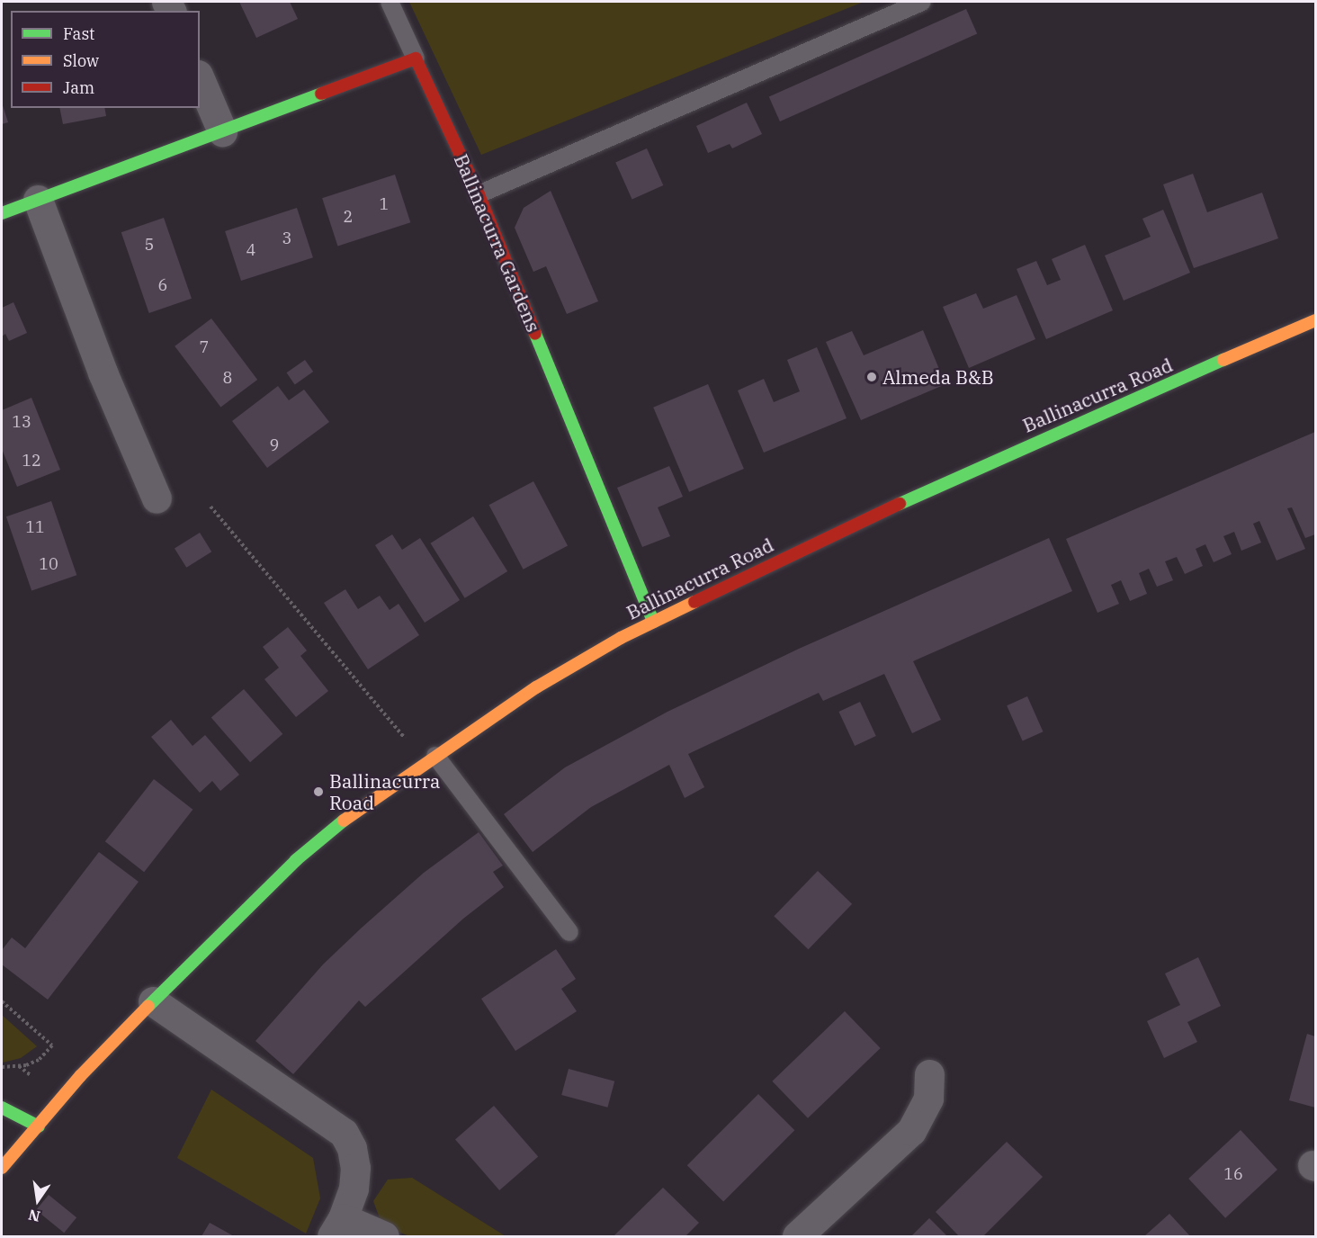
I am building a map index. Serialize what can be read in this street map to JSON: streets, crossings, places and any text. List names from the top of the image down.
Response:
{
  "streets": {
    "main road": ["Ballinacurra Gardens", "Ballinacurra Road"]
  },
  "crossings": [
    ["Ballinacurra Gardens", "Ballinacurra Road"]
  ],
  "places": ["Almeda B&B", "Ballinacurra Road"],
  "house_numbers": [
    "1",
    "2",
    "3",
    "5",
    "4",
    "6",
    "7",
    "8",
    "13",
    "9",
    "12",
    "11",
    "10",
    "16"
  ],
  "legend": ["Fast", "Slow", "Jam"],
  "north": "bottom"
}
